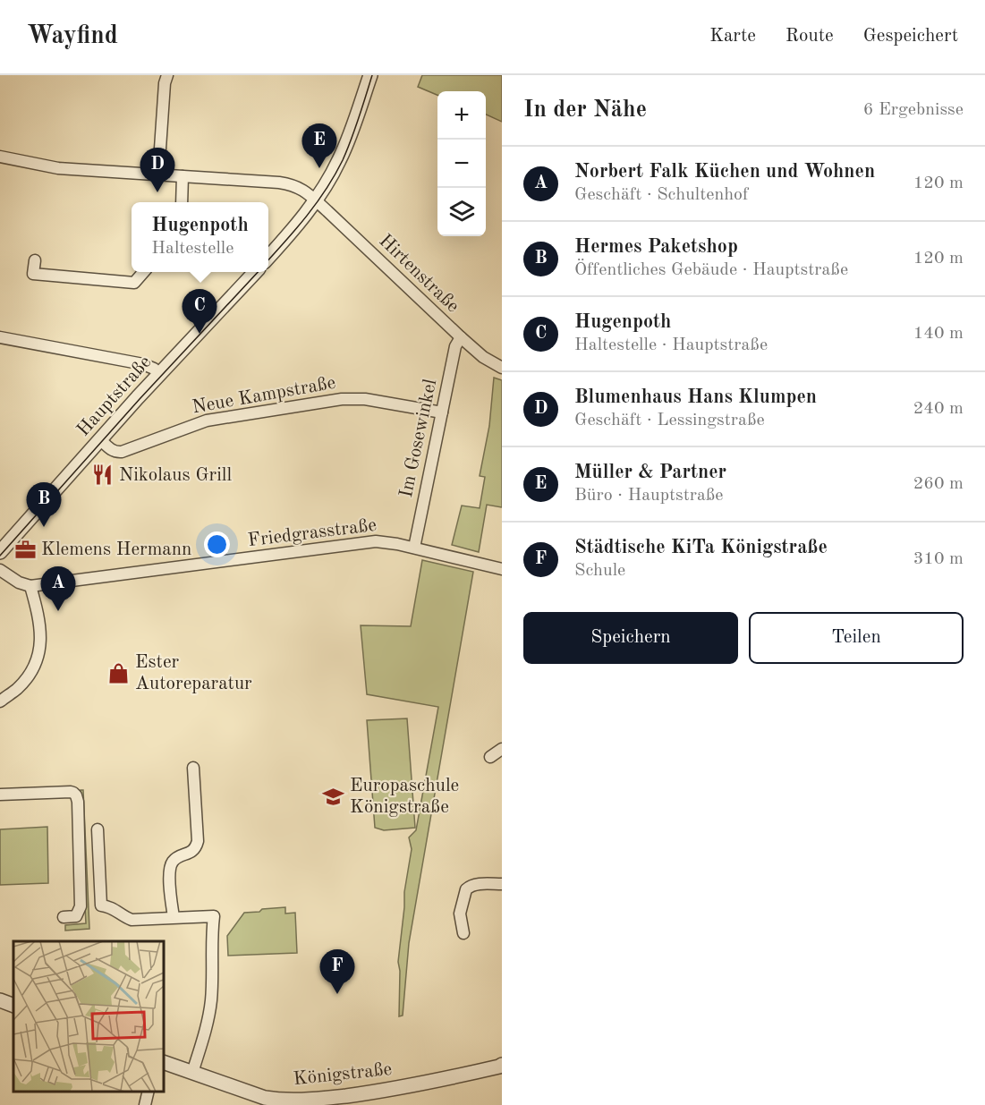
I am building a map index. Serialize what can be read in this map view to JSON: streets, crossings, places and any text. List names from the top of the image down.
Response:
{
  "streets": {
    "street": [
      "Hirtenstraße",
      "Neue Kampstraße",
      "Hauptstraße",
      "Im Gosewinkel",
      "Friedgrasstraße",
      "Königstraße"
    ]
  },
  "crossings": [
    ["Hirtenstraße", "Im Gosewinkel"],
    ["Neue Kampstraße", "Hauptstraße"],
    ["Neue Kampstraße", "Im Gosewinkel"],
    ["Im Gosewinkel", "Friedgrasstraße"]
  ],
  "places": {
    "restaurant": ["Nikolaus Grill"],
    "office": ["Klemens Hermann"],
    "shop": ["Ester Autoreparatur"],
    "school or university": ["Europaschule Königstraße"]
  },
  "page": {
    "header": "Wayfind",
    "nav": ["Karte", "Route", "Gespeichert"],
    "heading": ["In der Nähe", "6 Ergebnisse"],
    "map_buttons": ["+", "−"],
    "pins": [
      "E",
      "D",
      "C",
      "B",
      "A",
      "F"
    ],
    "list": [
      {
        "mark": "A",
        "name": "Norbert Falk Küchen und Wohnen",
        "note": "Geschäft · Schultenhof",
        "value": "120 m"
      },
      {
        "mark": "B",
        "name": "Hermes Paketshop",
        "note": "Öffentliches Gebäude · Hauptstraße",
        "value": "120 m"
      },
      {
        "mark": "C",
        "name": "Hugenpoth",
        "note": "Haltestelle · Hauptstraße",
        "value": "140 m"
      },
      {
        "mark": "D",
        "name": "Blumenhaus Hans Klumpen",
        "note": "Geschäft · Lessingstraße",
        "value": "240 m"
      },
      {
        "mark": "E",
        "name": "Müller & Partner",
        "note": "Büro · Hauptstraße",
        "value": "260 m"
      },
      {
        "mark": "F",
        "name": "Städtische KiTa Königstraße",
        "note": "Schule",
        "value": "310 m"
      }
    ],
    "popup": ["Hugenpoth", "Haltestelle"],
    "buttons": ["Speichern", "Teilen"]
  }
}
